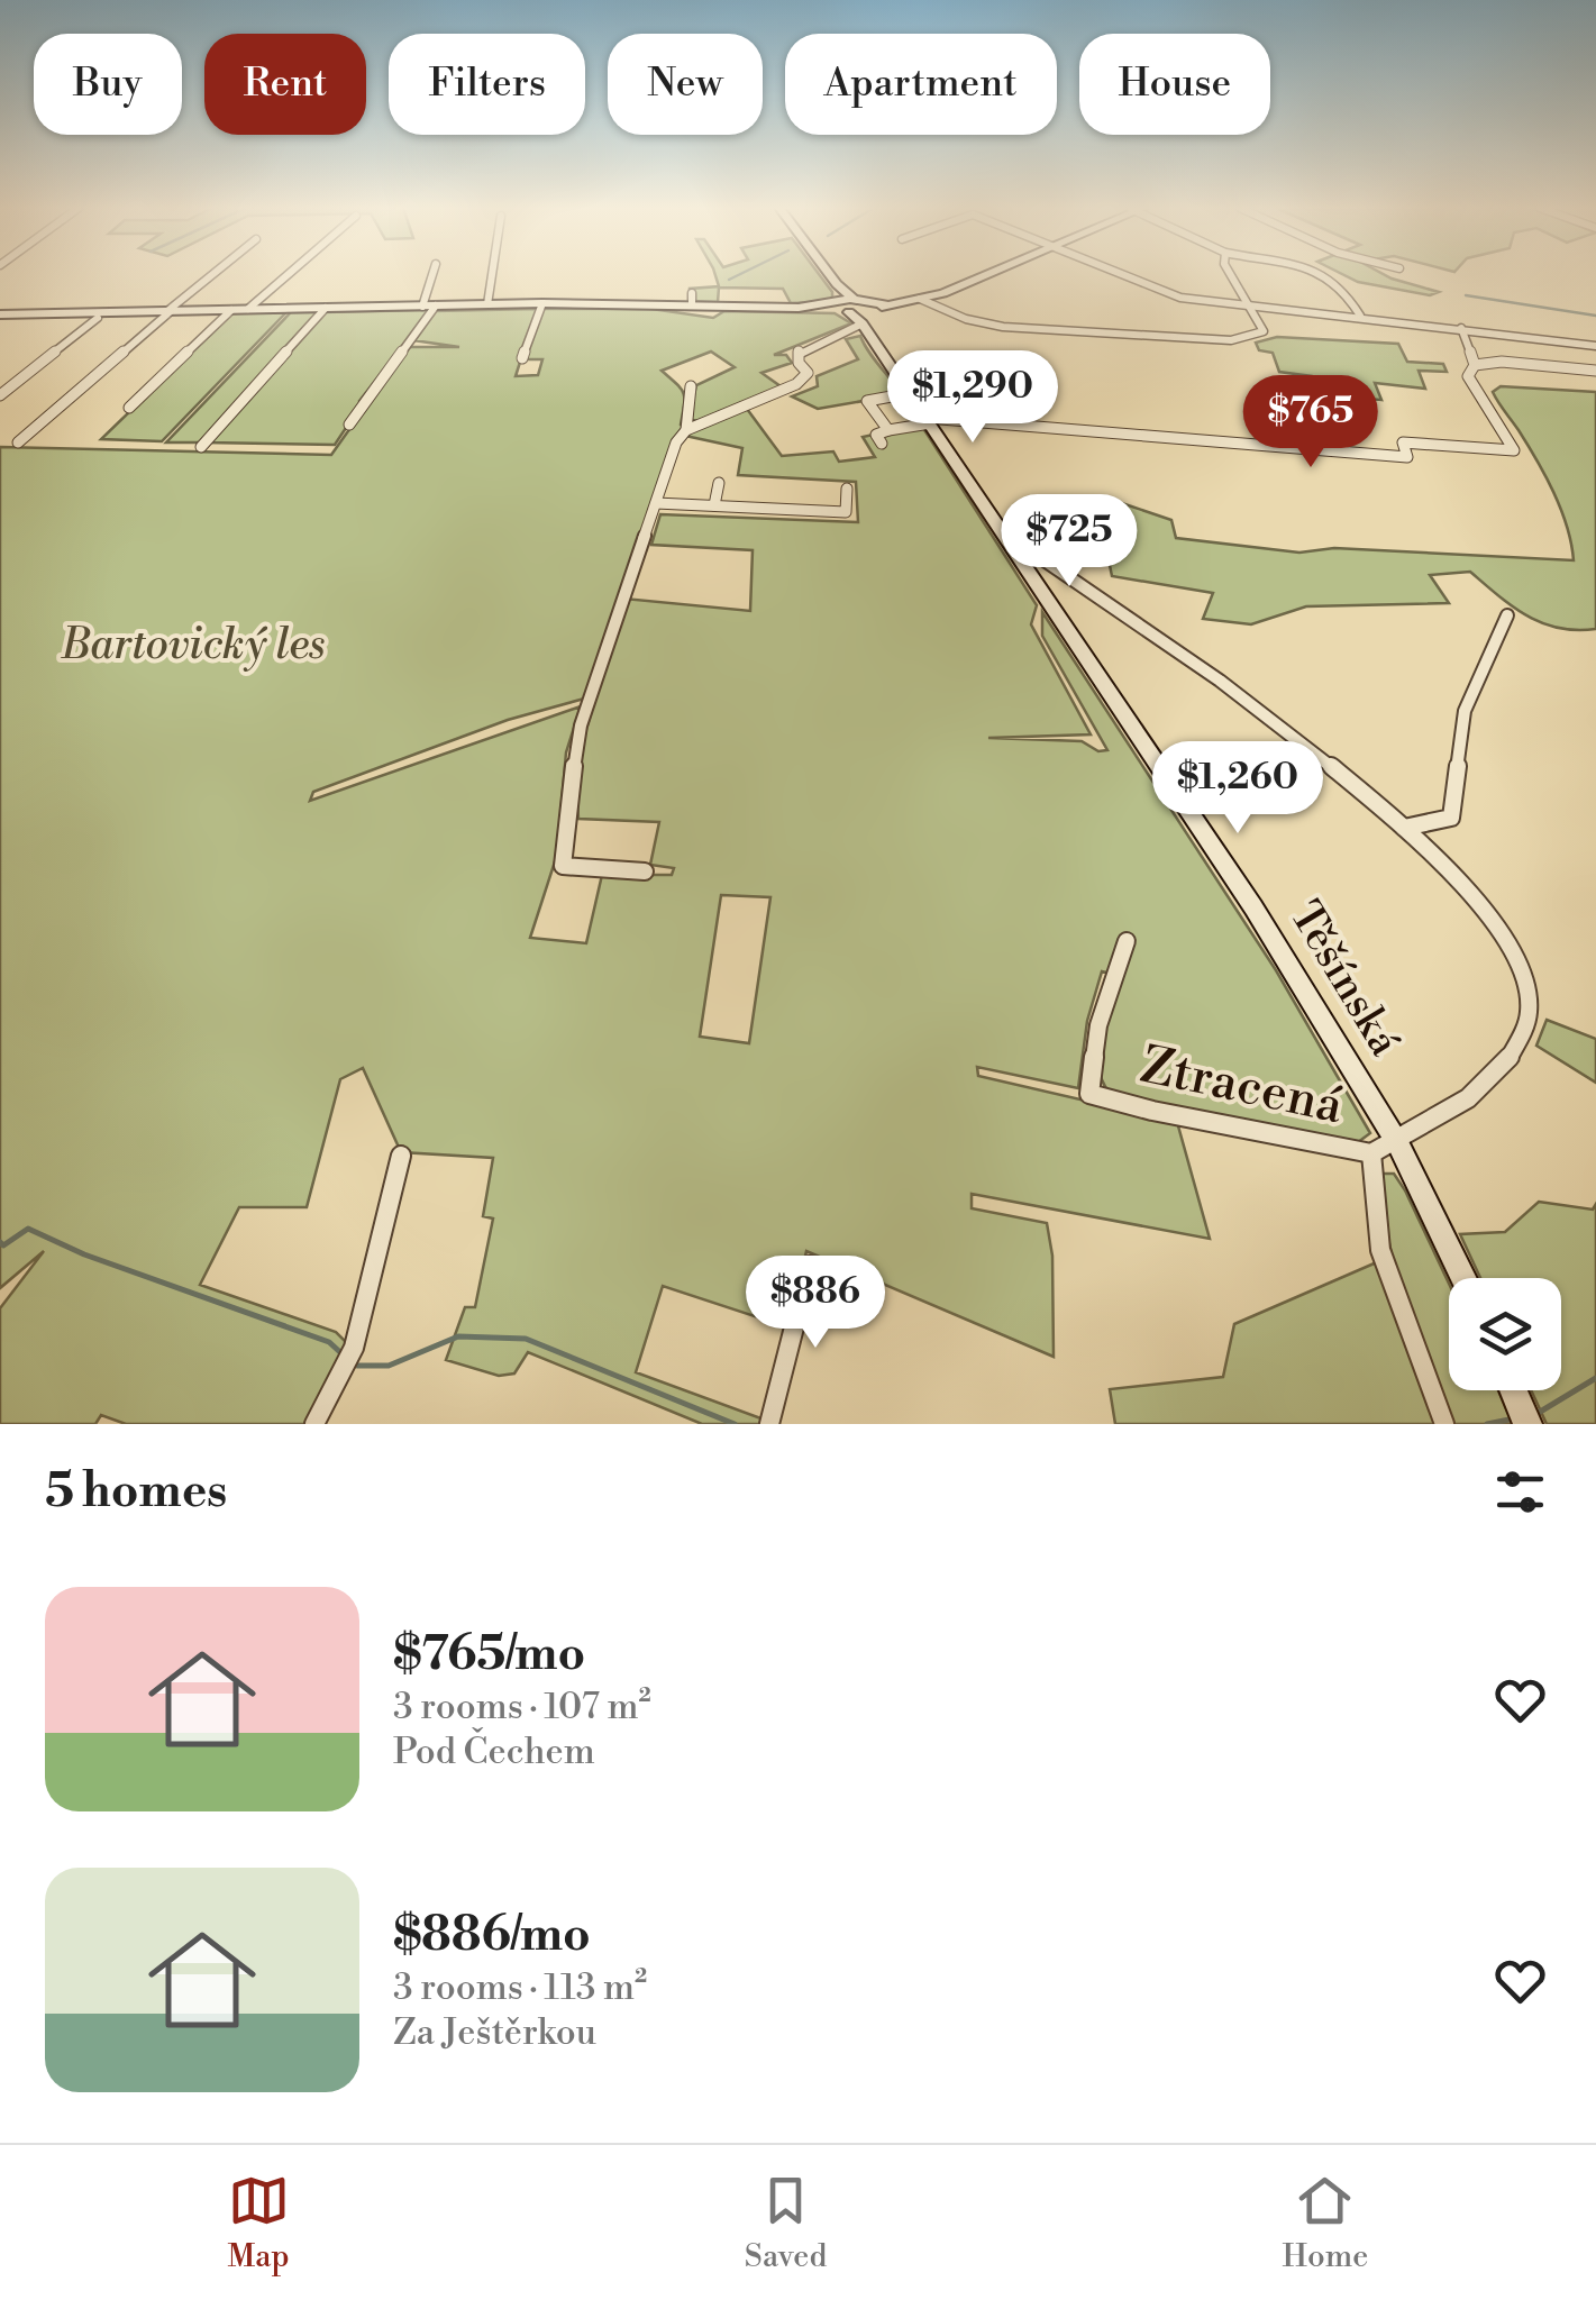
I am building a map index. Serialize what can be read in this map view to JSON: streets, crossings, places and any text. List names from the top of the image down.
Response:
{
  "streets": {
    "main road": ["Těšínská"],
    "street": ["Ztracená"]
  },
  "crossings": [
    ["Těšínská", "Ztracená"]
  ],
  "parks": ["Bartovický les"],
  "page": {
    "chip": [
      "Buy",
      "Rent",
      "Filters",
      "New",
      "Apartment",
      "House"
    ],
    "price": [
      "$1,290",
      "$765",
      "$725",
      "$1,260",
      "$886"
    ],
    "heading": "5 homes",
    "list": [
      {
        "name": "$765/mo",
        "note": "3 rooms · 107 m² · Pod Čechem"
      },
      {
        "name": "$886/mo",
        "note": "3 rooms · 113 m² · Za Ještěrkou"
      }
    ],
    "tabs": ["Map", "Saved", "Home"]
  }
}
